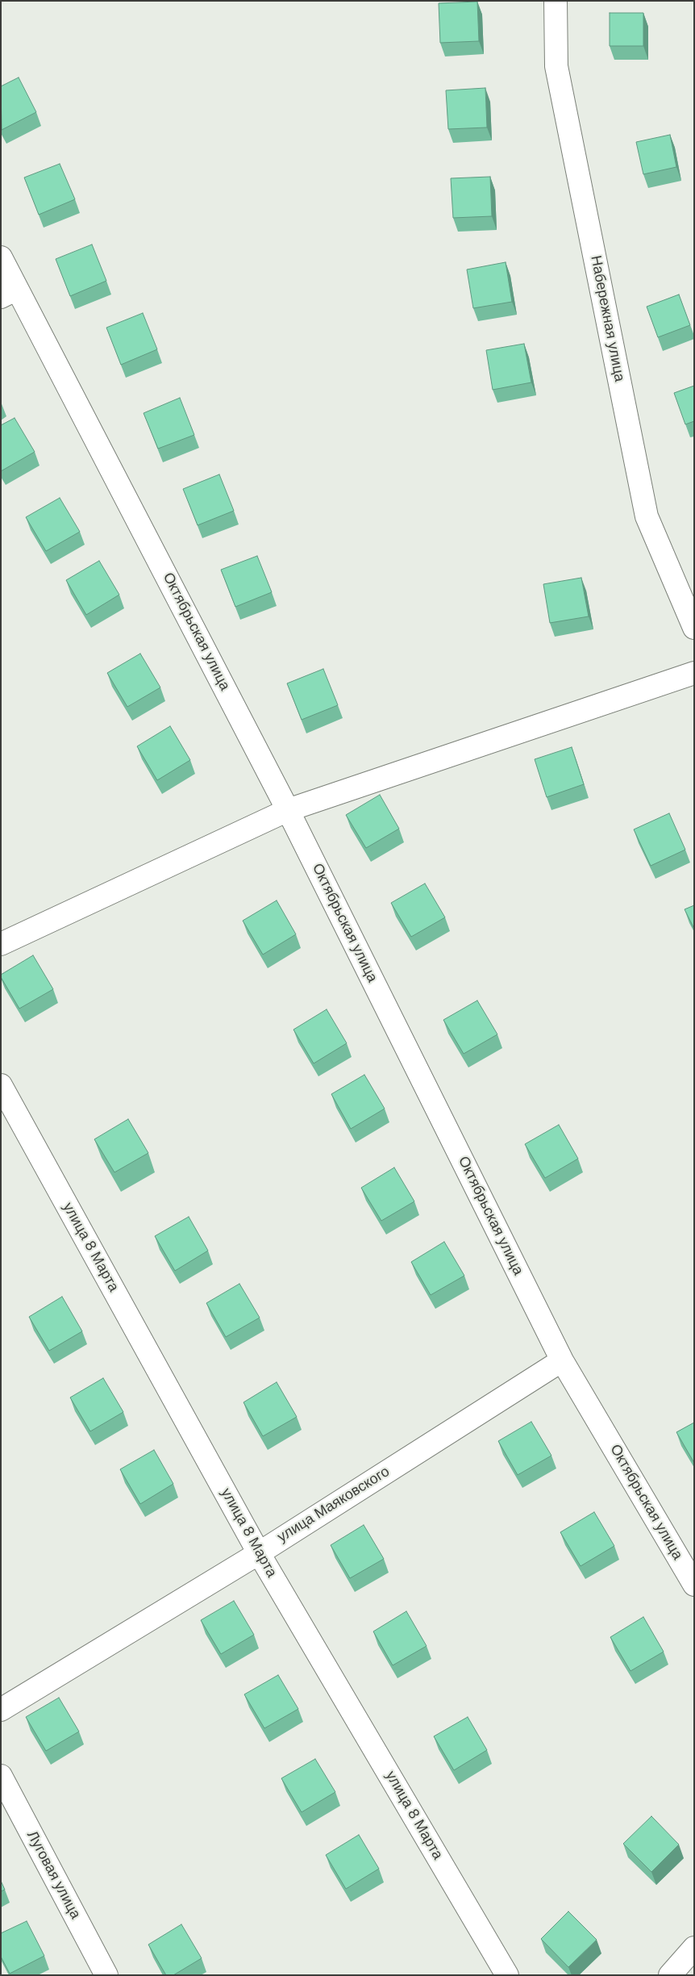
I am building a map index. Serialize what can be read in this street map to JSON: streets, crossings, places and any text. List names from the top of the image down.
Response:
{
  "streets": {
    "street": [
      "Набережная улица",
      "Октябрьская улица",
      "улица 8 Марта",
      "улица Маяковского",
      "Луговая улица"
    ]
  },
  "crossings": [
    ["Октябрьская улица", "улица Маяковского"],
    ["улица 8 Марта", "улица Маяковского"]
  ]
}
